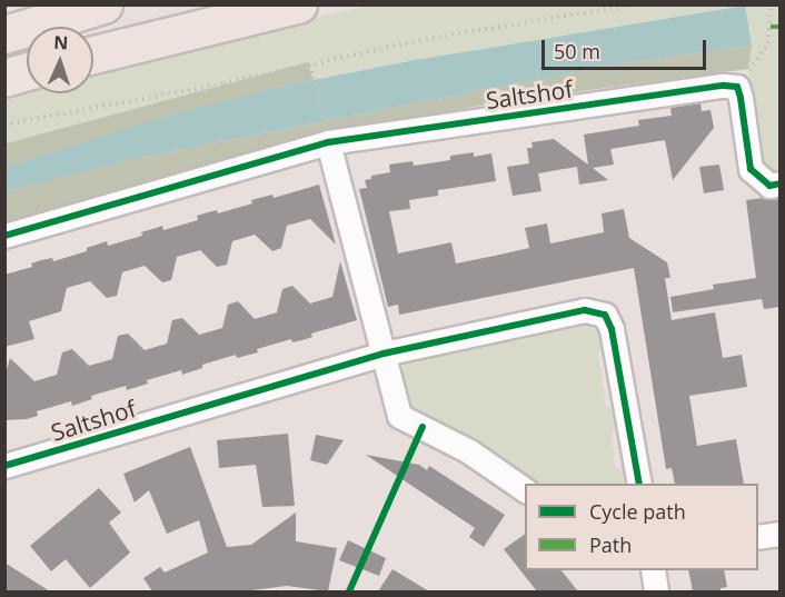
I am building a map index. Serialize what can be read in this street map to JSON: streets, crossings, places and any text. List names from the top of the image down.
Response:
{
  "streets": {
    "street": ["Saltshof"]
  },
  "legend": ["Cycle path", "Path"],
  "scale_bar": "50 m",
  "north": "top"
}
